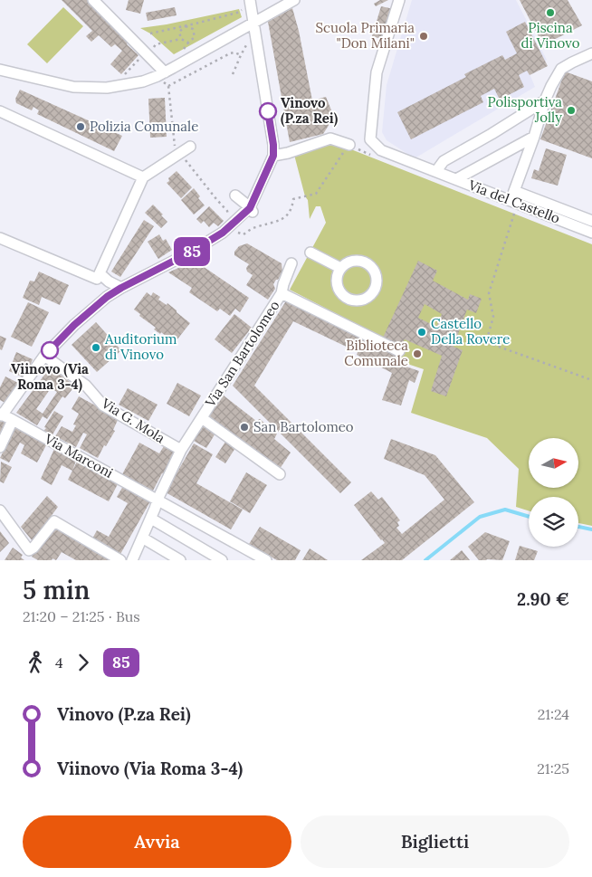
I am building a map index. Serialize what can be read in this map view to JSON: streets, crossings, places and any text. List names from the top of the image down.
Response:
{
  "streets": {
    "street": [
      "Via del Castello",
      "Via San Bartolomeo",
      "Via G. Mola",
      "Via Marconi"
    ]
  },
  "crossings": [
    ["Via San Bartolomeo", "Via G. Mola"],
    ["Via San Bartolomeo", "Via Marconi"]
  ],
  "places": [
    "Piscina di Vinovo",
    "Scuola Primaria \"Don Milani\"",
    "Polisportiva Jolly",
    "Vinovo (P.za Rei)",
    "Polizia Comunale",
    "Castello Della Rovere",
    "Auditorium di Vinovo",
    "Viinovo (Via Roma 3-4)",
    "Biblioteca Comunale",
    "San Bartolomeo"
  ],
  "lines": ["bus line 85"],
  "north": "right",
  "page": {
    "on_map": "85",
    "heading": ["5 min", "21:20 – 21:25 · Bus", "2.90 €"],
    "legs": ["4", "85"],
    "list": [
      {
        "name": "Vinovo (P.za Rei)",
        "value": "21:24"
      },
      {
        "name": "Viinovo (Via Roma 3-4)",
        "value": "21:25"
      }
    ],
    "buttons": ["Avvia", "Biglietti"]
  }
}
